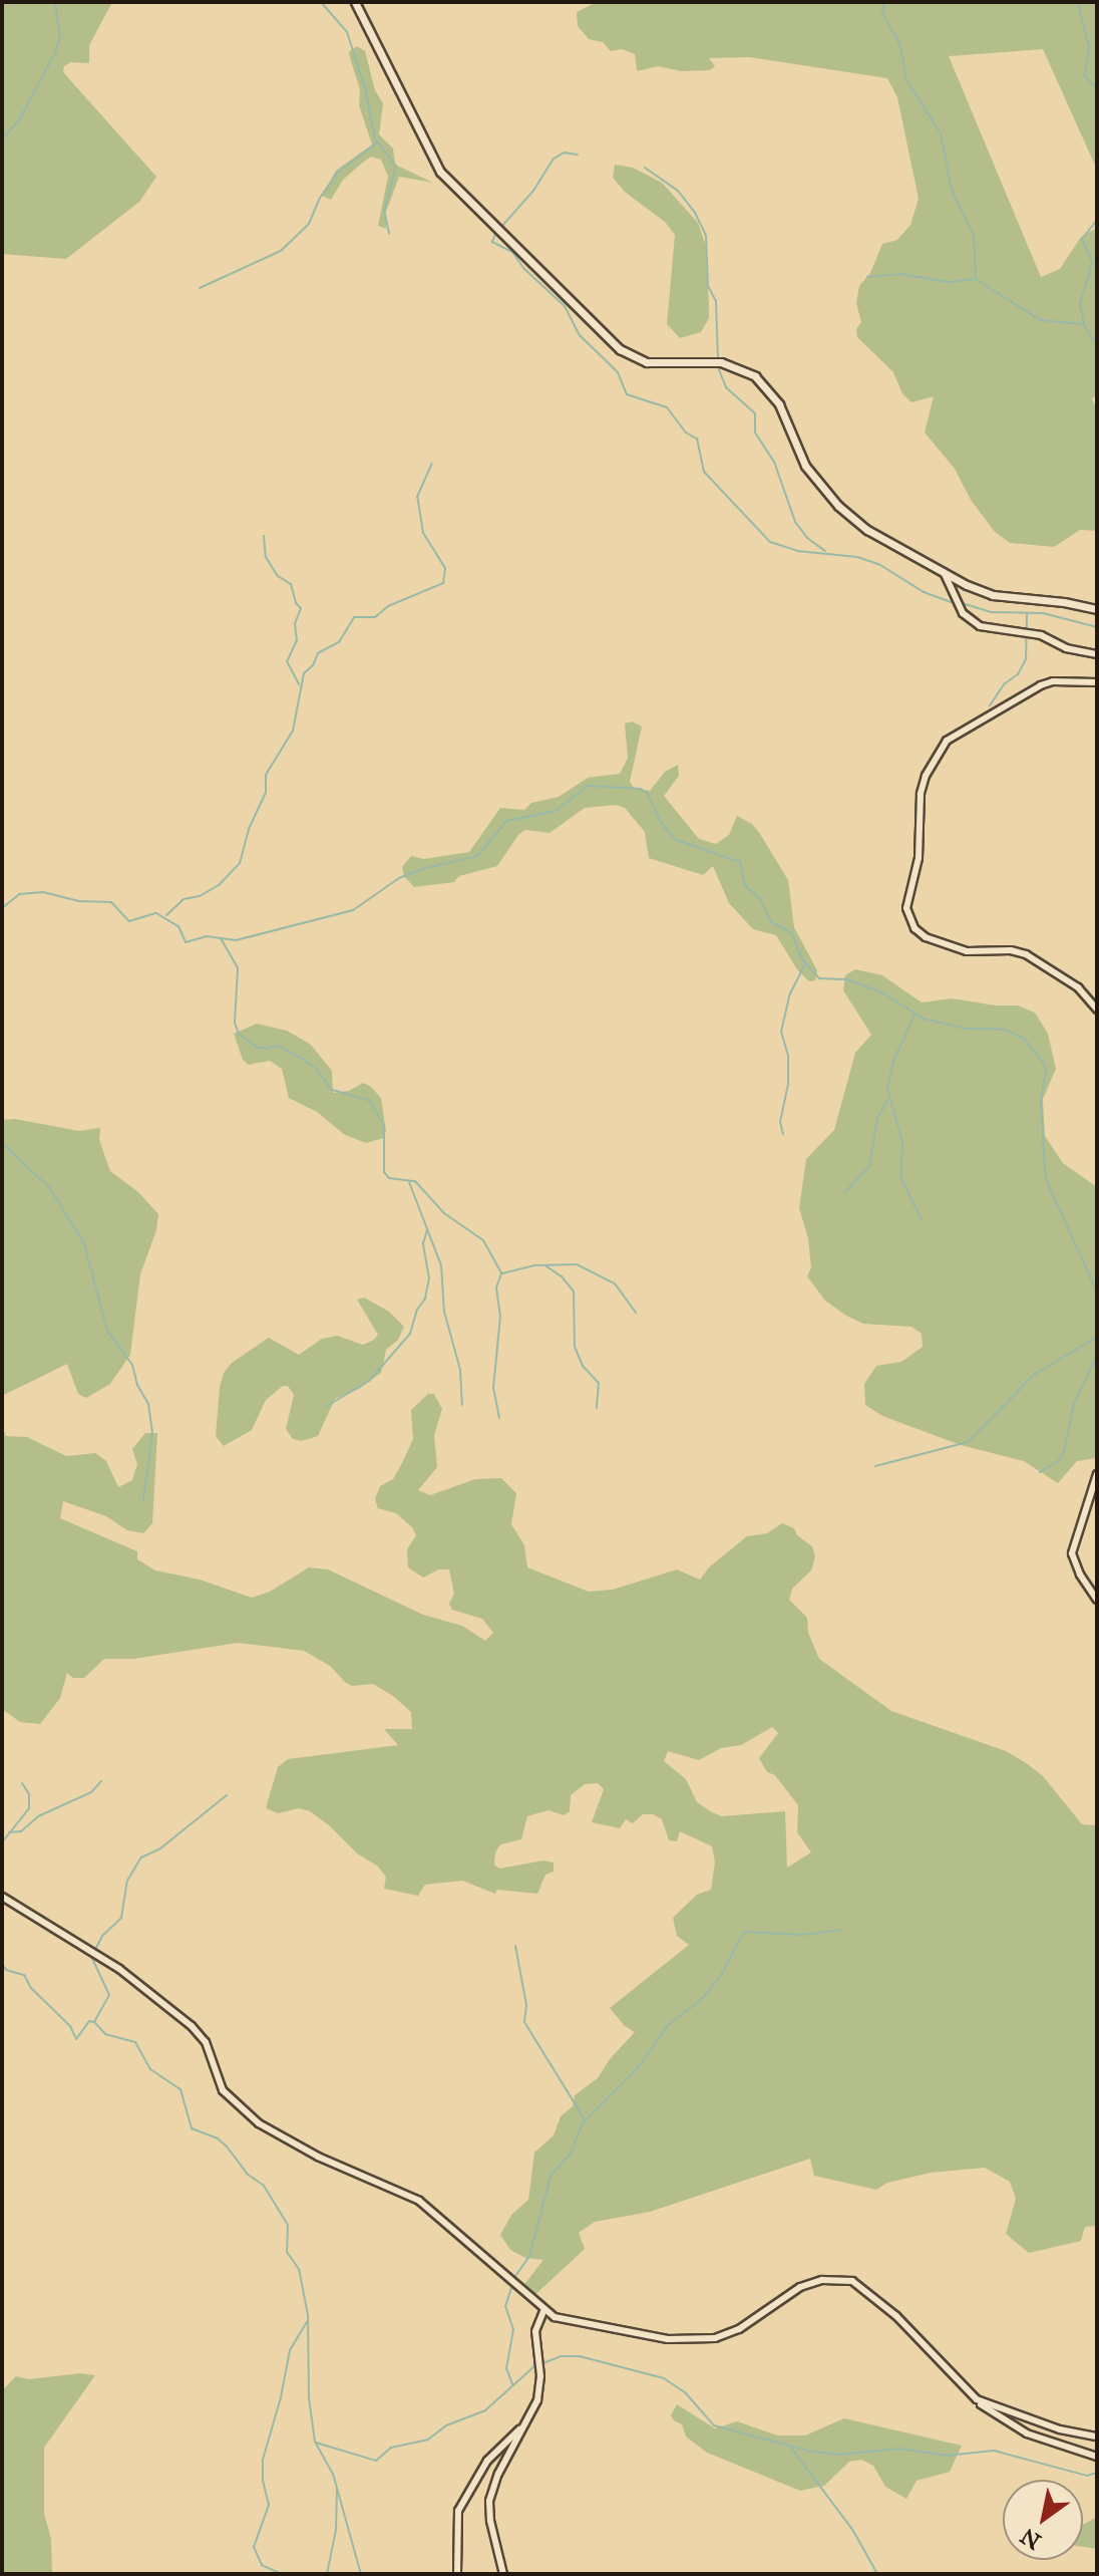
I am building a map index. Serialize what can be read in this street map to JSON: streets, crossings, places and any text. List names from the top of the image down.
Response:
{
  "north": "bottom left"
}
